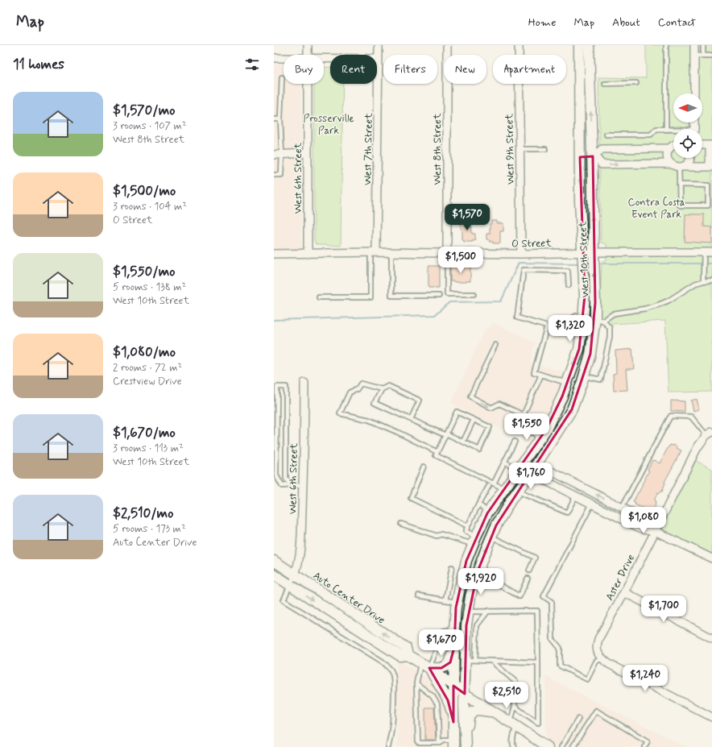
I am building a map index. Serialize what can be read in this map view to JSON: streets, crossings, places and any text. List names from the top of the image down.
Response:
{
  "streets": {
    "main road": ["West 10th Street", "Auto Center Drive"],
    "street": [
      "West 7th Street",
      "West 8th Street",
      "West 9th Street",
      "West 6th Street",
      "O Street",
      "Aster Drive"
    ]
  },
  "crossings": [
    ["West 7th Street", "O Street"],
    ["West 8th Street", "O Street"],
    ["West 9th Street", "O Street"],
    ["West 6th Street", "O Street"],
    ["West 6th Street", "Auto Center Drive"],
    ["O Street", "West 10th Street"],
    ["West 10th Street", "Auto Center Drive"]
  ],
  "parks": ["Prosserville Park", "Contra Costa Event Park"],
  "north": "left",
  "page": {
    "header": "Map",
    "nav": [
      "Home",
      "Map",
      "About",
      "Contact"
    ],
    "heading": "11 homes",
    "chip": [
      "Buy",
      "Rent",
      "Filters",
      "New",
      "Apartment"
    ],
    "list": [
      {
        "name": "$1,570/mo",
        "note": "3 rooms · 107 m² · West 8th Street"
      },
      {
        "name": "$1,500/mo",
        "note": "3 rooms · 104 m² · O Street"
      },
      {
        "name": "$1,550/mo",
        "note": "5 rooms · 138 m² · West 10th Street"
      },
      {
        "name": "$1,080/mo",
        "note": "2 rooms · 72 m² · Crestview Drive"
      },
      {
        "name": "$1,670/mo",
        "note": "3 rooms · 113 m² · West 10th Street"
      },
      {
        "name": "$2,510/mo",
        "note": "5 rooms · 173 m² · Auto Center Drive"
      }
    ],
    "price": [
      "$1,570",
      "$1,500",
      "$1,320",
      "$1,550",
      "$1,760",
      "$1,080",
      "$1,920",
      "$1,700",
      "$1,670",
      "$1,240",
      "$2,510"
    ]
  }
}
